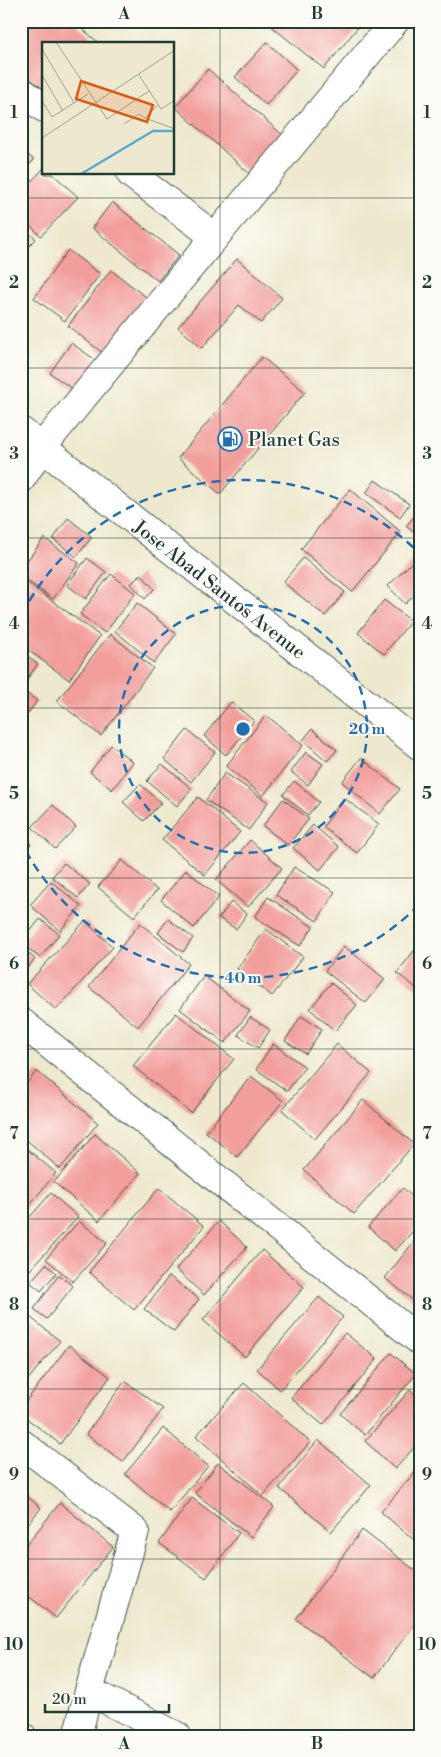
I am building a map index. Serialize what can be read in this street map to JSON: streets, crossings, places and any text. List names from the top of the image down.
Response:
{
  "streets": {
    "main road": ["Jose Abad Santos Avenue"]
  },
  "places": {
    "fuel station": ["Planet Gas"]
  },
  "scale_bar": "20 m",
  "grid": {
    "columns": ["A", "B"],
    "rows": [
      "1",
      "2",
      "3",
      "4",
      "5",
      "6",
      "7",
      "8",
      "9",
      "10"
    ]
  },
  "rings": ["20 m", "40 m"]
}
